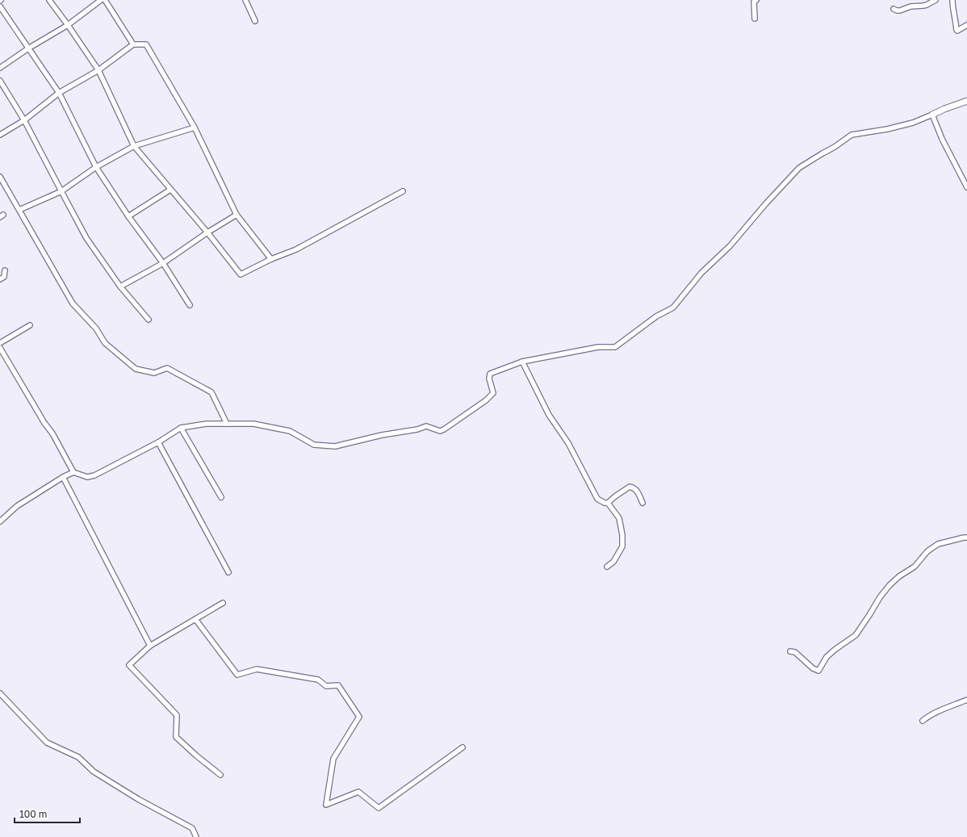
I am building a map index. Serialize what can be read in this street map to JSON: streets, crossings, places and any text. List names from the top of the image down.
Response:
{
  "scale_bar": "100 m"
}
